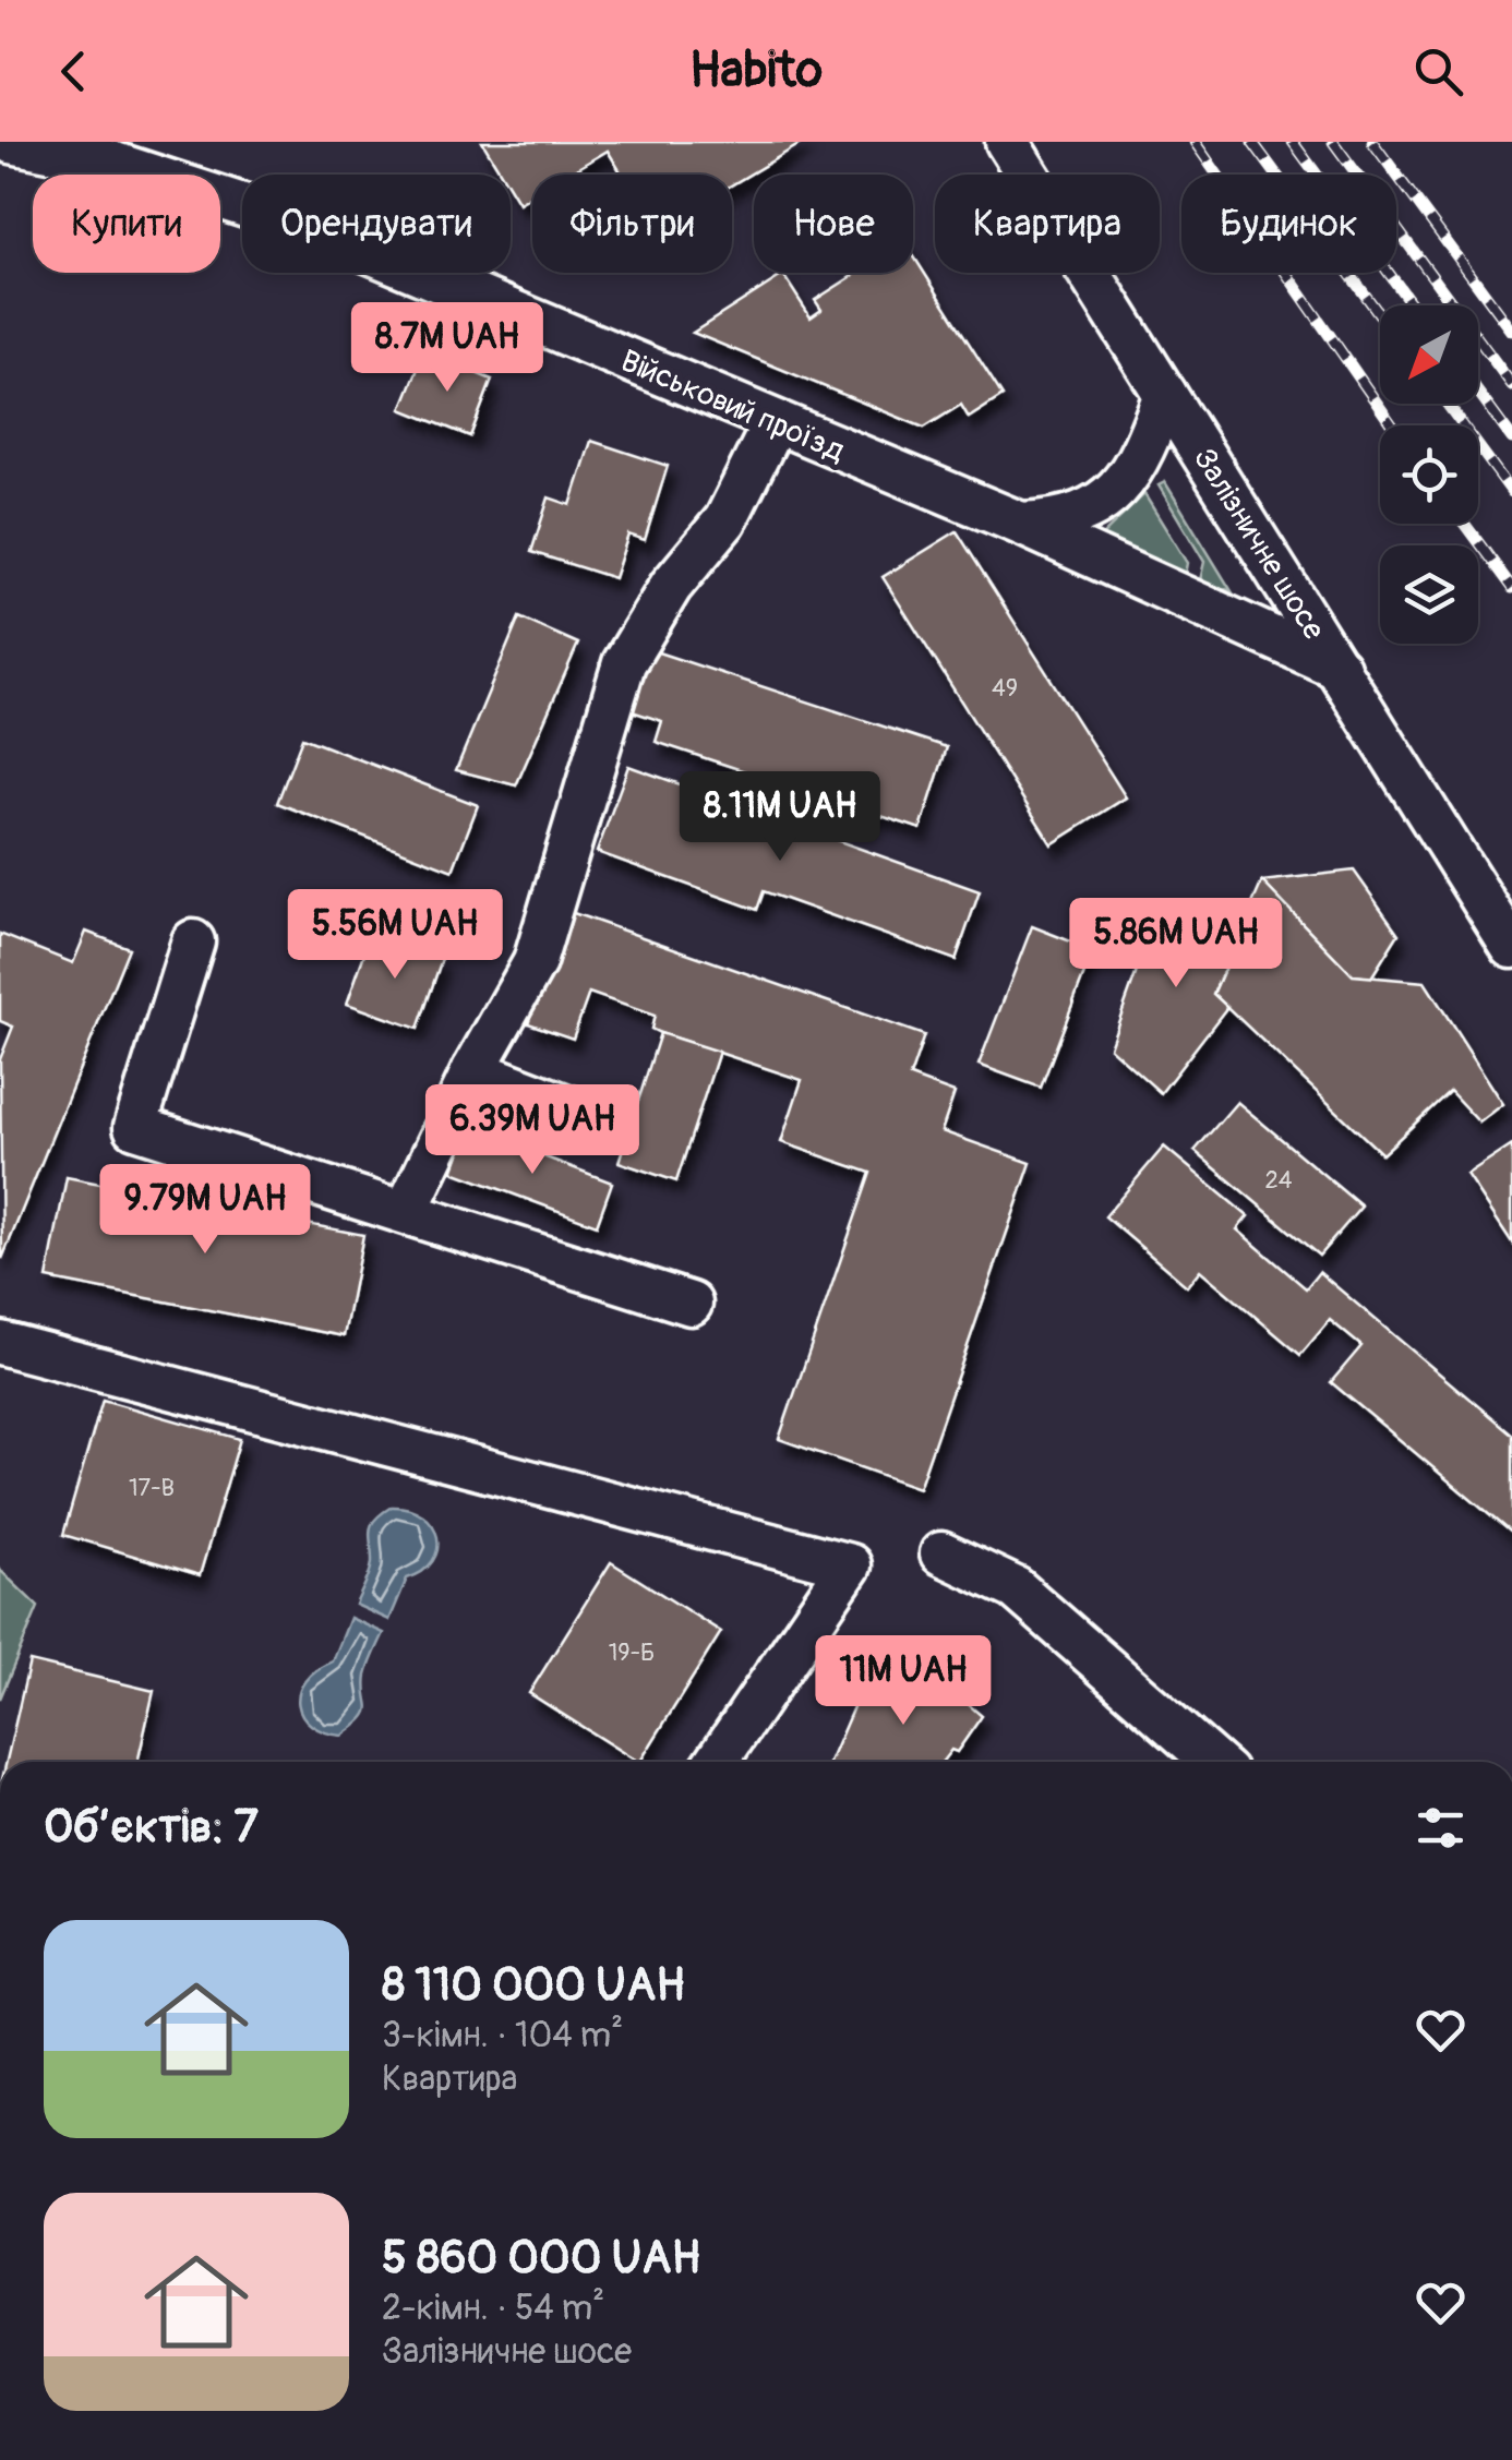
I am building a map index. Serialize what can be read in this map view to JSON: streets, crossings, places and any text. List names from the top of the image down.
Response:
{
  "streets": {
    "street": ["Військовий проїзд", "Залізничне шосе"]
  },
  "crossings": [
    ["Військовий проїзд", "Залізничне шосе"]
  ],
  "house_numbers": [
    "49",
    "24",
    "17-В",
    "19-Б"
  ],
  "north": "bottom left",
  "page": {
    "header": "Habito",
    "chip": [
      "Купити",
      "Орендувати",
      "Фільтри",
      "Нове",
      "Квартира",
      "Будинок"
    ],
    "price": [
      "8.7M UAH",
      "8.11M UAH",
      "5.56M UAH",
      "5.86M UAH",
      "6.39M UAH",
      "9.79M UAH",
      "11M UAH"
    ],
    "heading": "Об’єктів: 7",
    "list": [
      {
        "name": "8 110 000 UAH",
        "note": "3-кімн. · 104 m² · Квартира"
      },
      {
        "name": "5 860 000 UAH",
        "note": "2-кімн. · 54 m² · Залізничне шосе"
      }
    ]
  }
}
